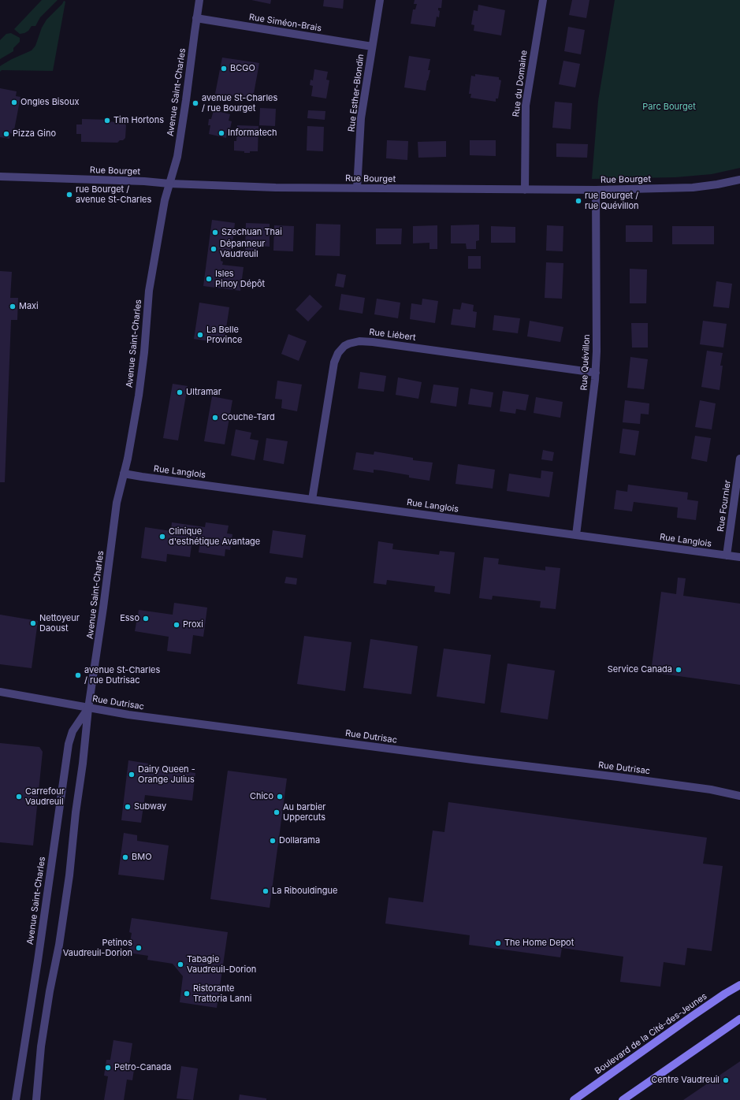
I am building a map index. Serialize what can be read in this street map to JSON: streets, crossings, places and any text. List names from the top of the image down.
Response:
{
  "streets": {
    "main road": ["Boulevard de la Cité-des-Jeunes"],
    "street": [
      "Rue Siméon-Brais",
      "Rue du Domaine",
      "Avenue Saint-Charles",
      "Rue Esther-Blondin",
      "Rue Bourget",
      "Rue Liébert",
      "Rue Quévillon",
      "Rue Langlois",
      "Rue Fournier",
      "Rue Dutrisac"
    ]
  },
  "crossings": [
    ["Rue Siméon-Brais", "Avenue Saint-Charles"],
    ["Rue Siméon-Brais", "Rue Esther-Blondin"],
    ["Rue du Domaine", "Rue Bourget"],
    ["Avenue Saint-Charles", "Rue Bourget"],
    ["Avenue Saint-Charles", "Rue Langlois"],
    ["Avenue Saint-Charles", "Rue Dutrisac"],
    ["Rue Esther-Blondin", "Rue Bourget"],
    ["Rue Bourget", "Rue Quévillon"],
    ["Rue Liébert", "Rue Quévillon"],
    ["Rue Liébert", "Rue Langlois"],
    ["Rue Quévillon", "Rue Langlois"],
    ["Rue Langlois", "Rue Fournier"]
  ],
  "parks": ["Parc Bourget"],
  "places": [
    "BCGO",
    "Ongles Bisoux",
    "avenue St-Charles / rue Bourget",
    "Tim Hortons",
    "Informatech",
    "Pizza Gino",
    "rue Bourget / avenue St-Charles",
    "rue Bourget / rue Quévillon",
    "Szechuan Thai",
    "Dépanneur Vaudreuil",
    "Isles Pinoy Dépôt",
    "Maxi",
    "La Belle Province",
    "Ultramar",
    "Couche-Tard",
    "Clinique d'esthétique Avantage",
    "Esso",
    "Nettoyeur Daoust",
    "Proxi",
    "Service Canada",
    "avenue St-Charles / rue Dutrisac",
    "Dairy Queen - Orange Julius",
    "Carrefour Vaudreuil",
    "Chico",
    "Subway",
    "Au barbier Uppercuts",
    "Dollarama",
    "BMO",
    "La Ribouldingue",
    "The Home Depot",
    "Petinos Vaudreuil-Dorion",
    "Tabagie Vaudreuil-Dorion",
    "Ristorante Trattoria Lanni",
    "Petro-Canada",
    "Centre Vaudreuil"
  ]
}
